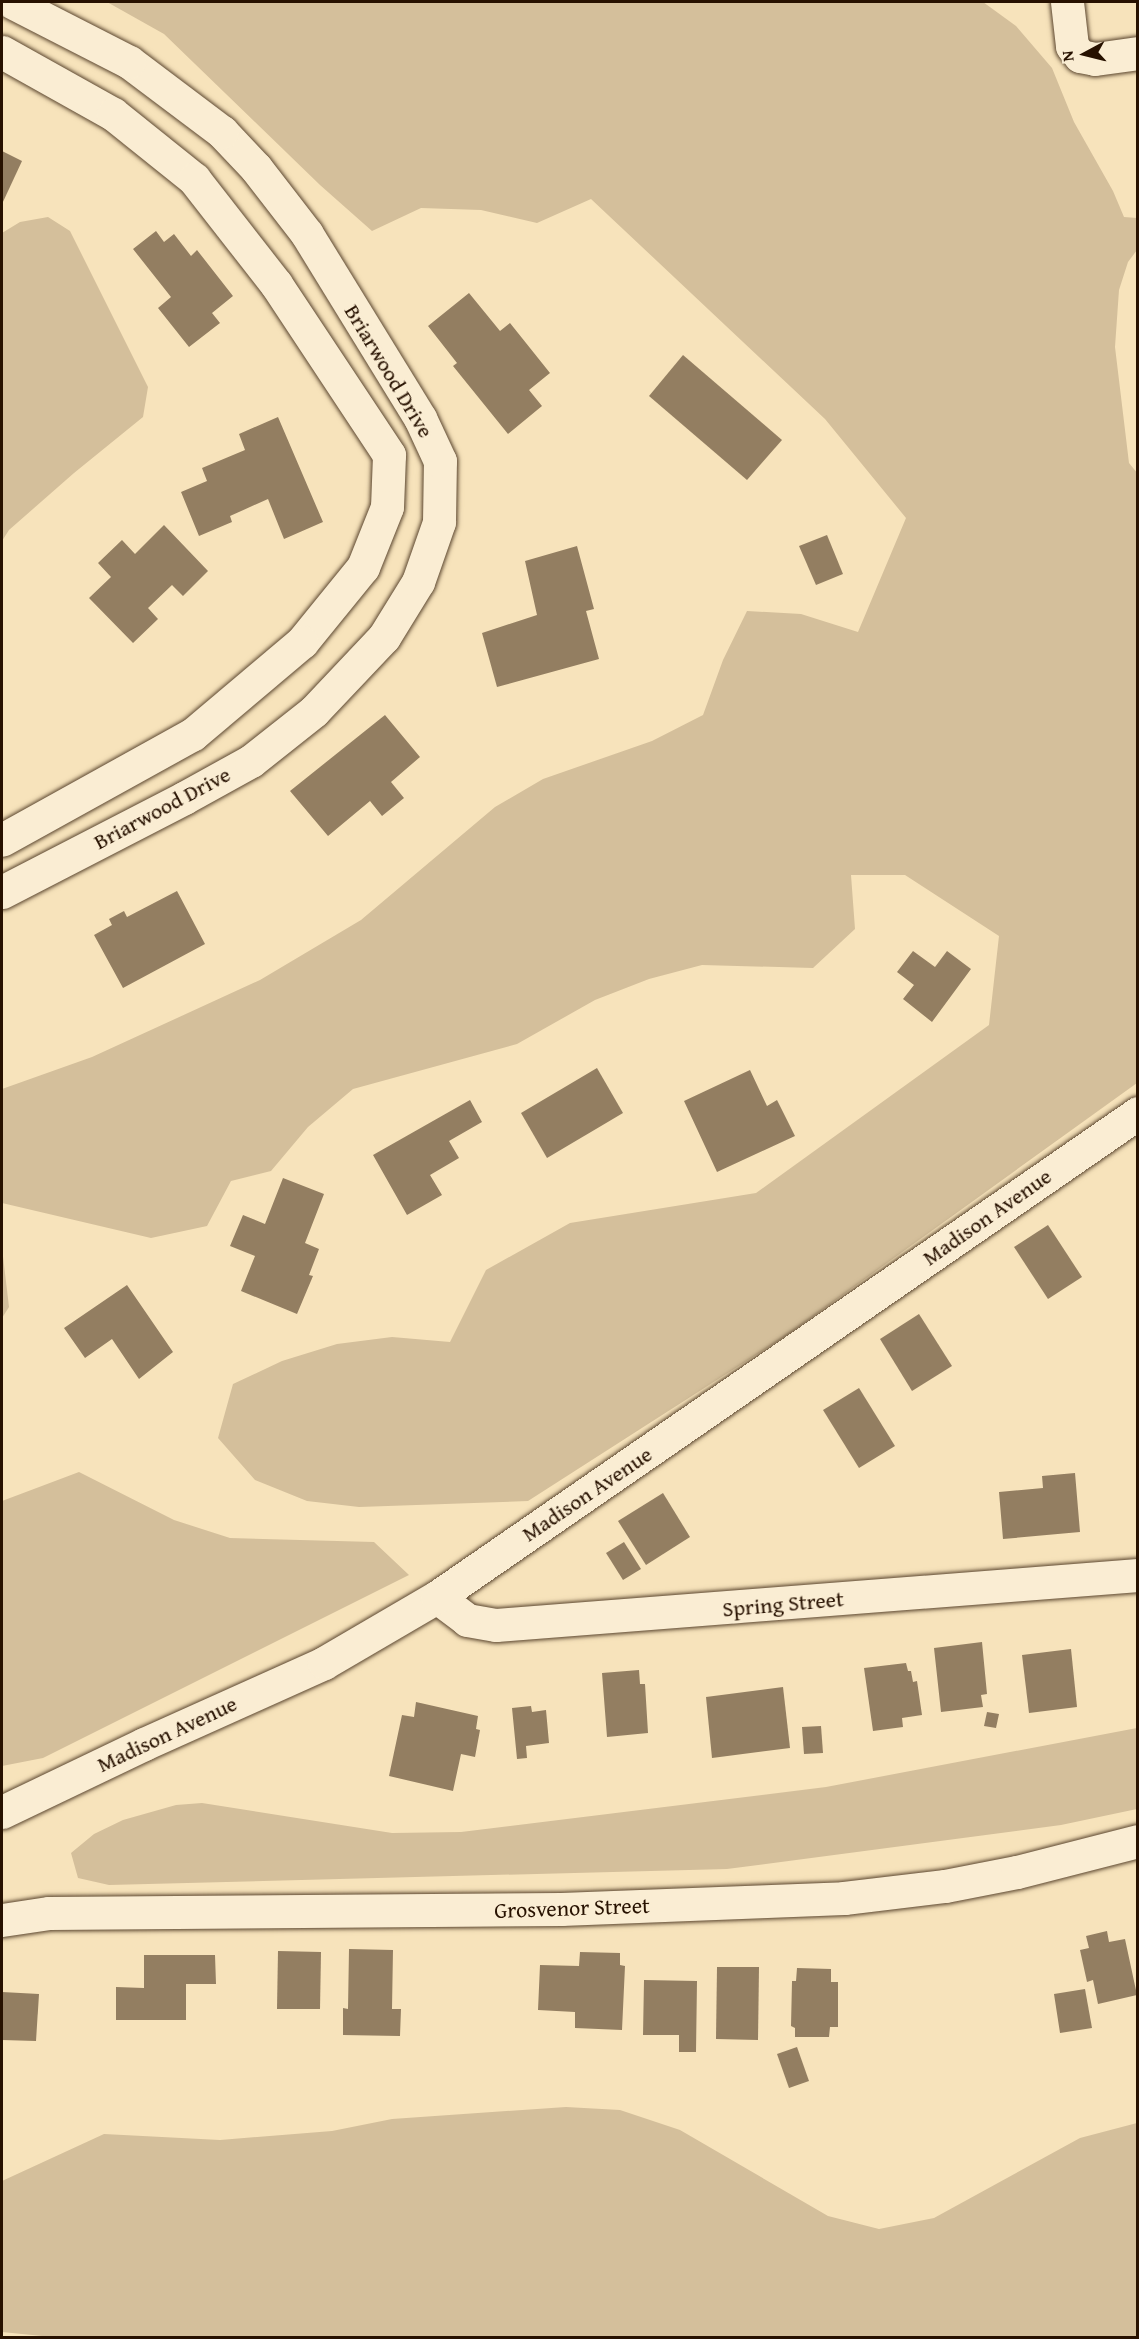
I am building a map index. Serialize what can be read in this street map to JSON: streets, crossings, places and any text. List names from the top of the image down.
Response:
{
  "streets": {
    "street": [
      "Briarwood Drive",
      "Madison Avenue",
      "Spring Street",
      "Grosvenor Street"
    ]
  },
  "crossings": [
    ["Madison Avenue", "Spring Street"]
  ],
  "north": "left"
}
